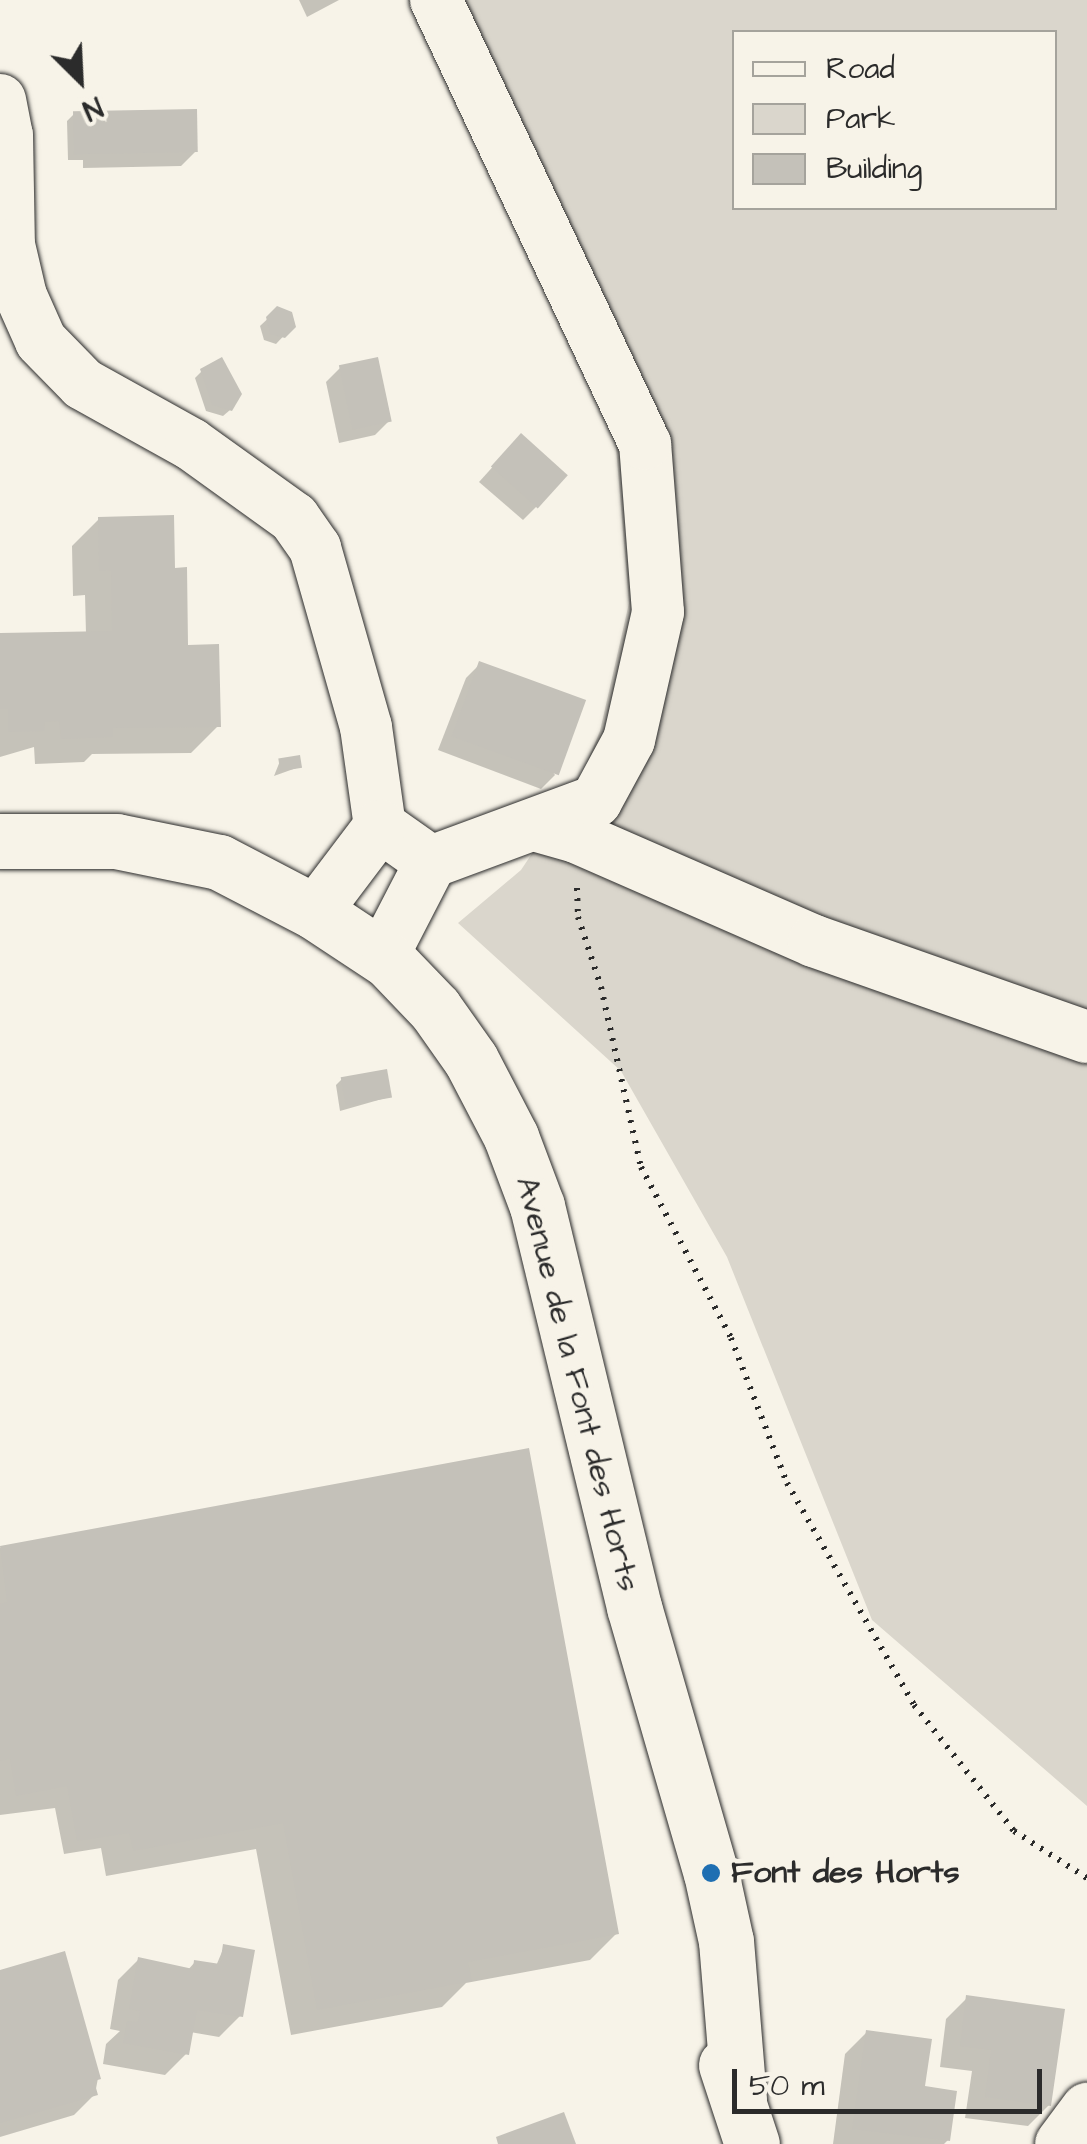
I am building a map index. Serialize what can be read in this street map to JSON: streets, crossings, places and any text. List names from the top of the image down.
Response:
{
  "streets": {
    "main road": ["Avenue de la Font des Horts"]
  },
  "places": ["Font des Horts"],
  "legend": ["Road", "Park", "Building"],
  "scale_bar": "50 m",
  "north": "bottom right"
}
